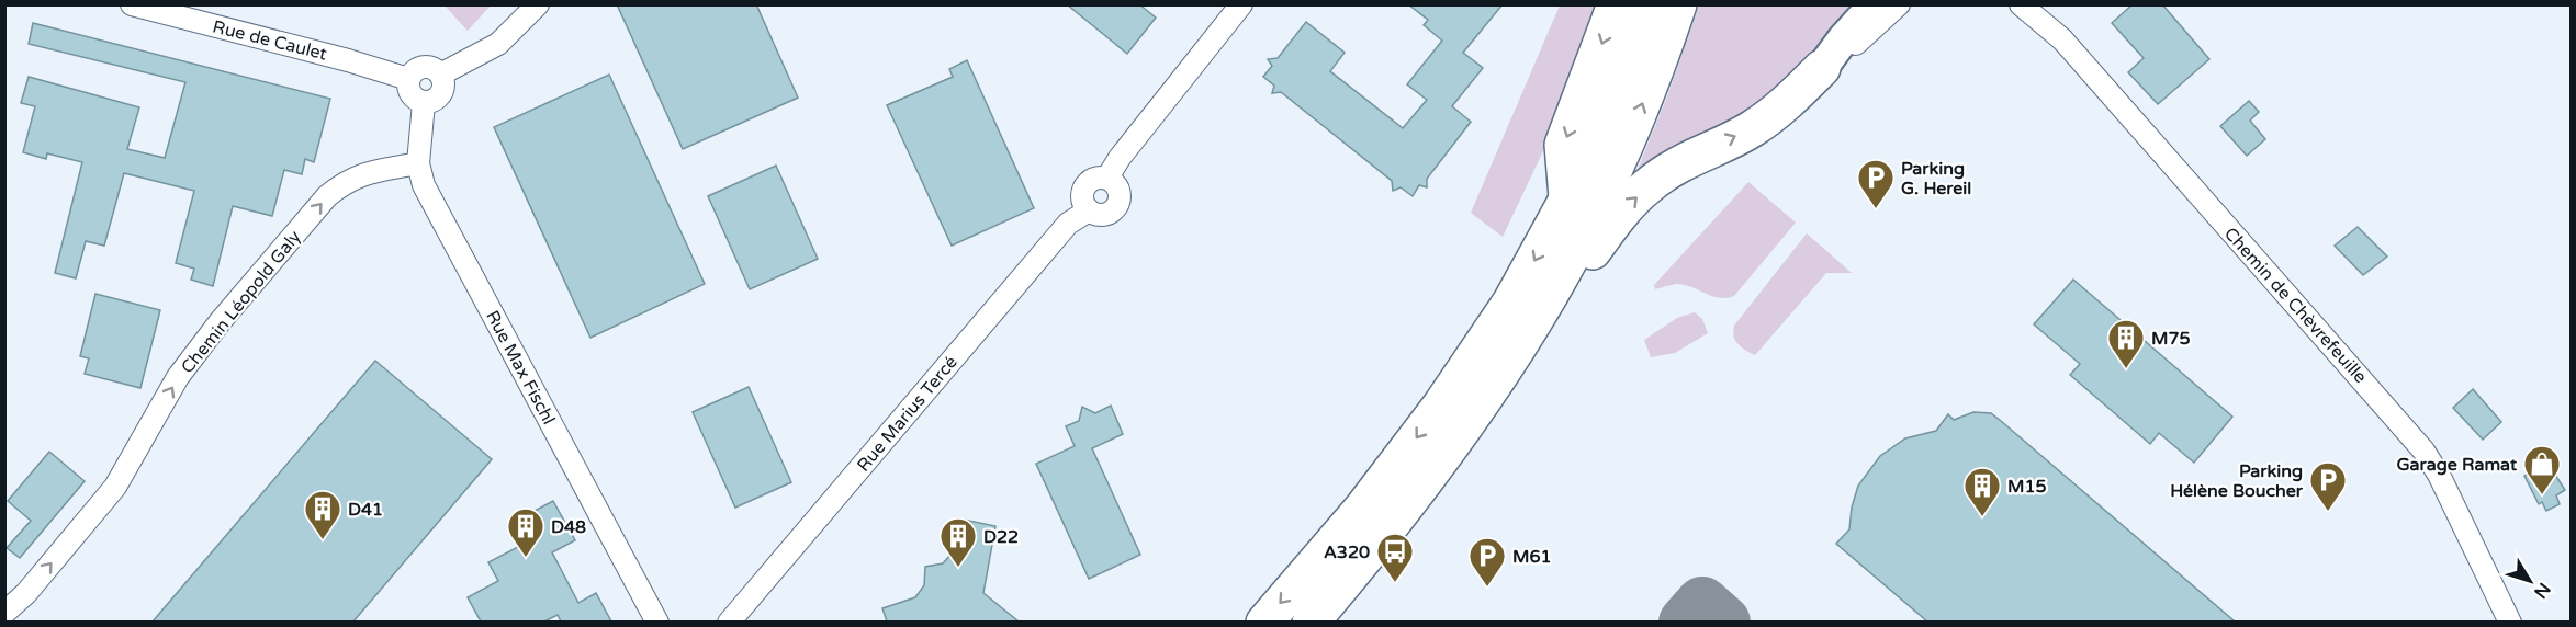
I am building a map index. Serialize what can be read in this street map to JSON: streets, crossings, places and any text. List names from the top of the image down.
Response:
{
  "streets": {
    "street": [
      "Rue de Caulet",
      "Chemin Léopold Galy",
      "Chemin de Chèvrefeuille",
      "Rue Max Fischl",
      "Rue Marius Tercé"
    ]
  },
  "crossings": [
    ["Rue de Caulet", "Rue Max Fischl"],
    ["Chemin Léopold Galy", "Rue Max Fischl"]
  ],
  "one_way": ["Chemin Léopold Galy"],
  "places": {
    "parking": ["Parking G. Hereil", "Parking Hélène Boucher", "M61"],
    "building": [
      "M75",
      "M15",
      "D41",
      "D48",
      "D22"
    ],
    "shop": ["Garage Ramat"],
    "bus stop": ["A320"]
  },
  "north": "bottom right"
}
